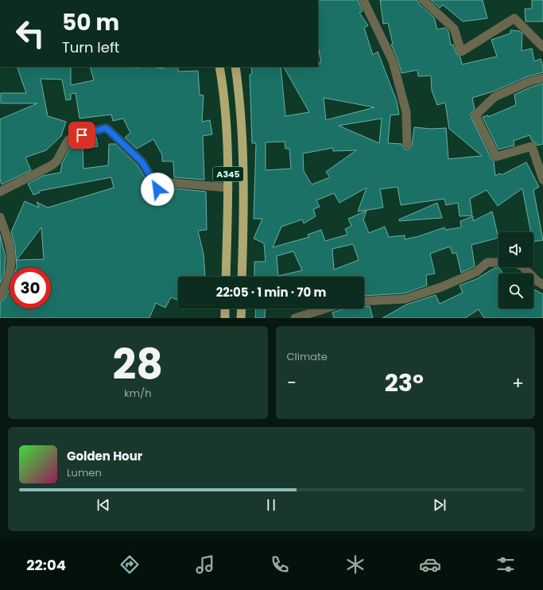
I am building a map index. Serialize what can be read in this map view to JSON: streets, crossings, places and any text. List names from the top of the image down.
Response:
{
  "streets": {
    "highway": ["A345"]
  },
  "page": {
    "turn": ["50 m", "Turn left"],
    "limit": "30",
    "trip": "22:05 · 1 min · 70 m",
    "tile": [
      ["28", "km/h"],
      "Climate"
    ],
    "heat": ["−", "23°", "+"],
    "song": ["Golden Hour", "Lumen"],
    "tabs": "22:04"
  }
}
